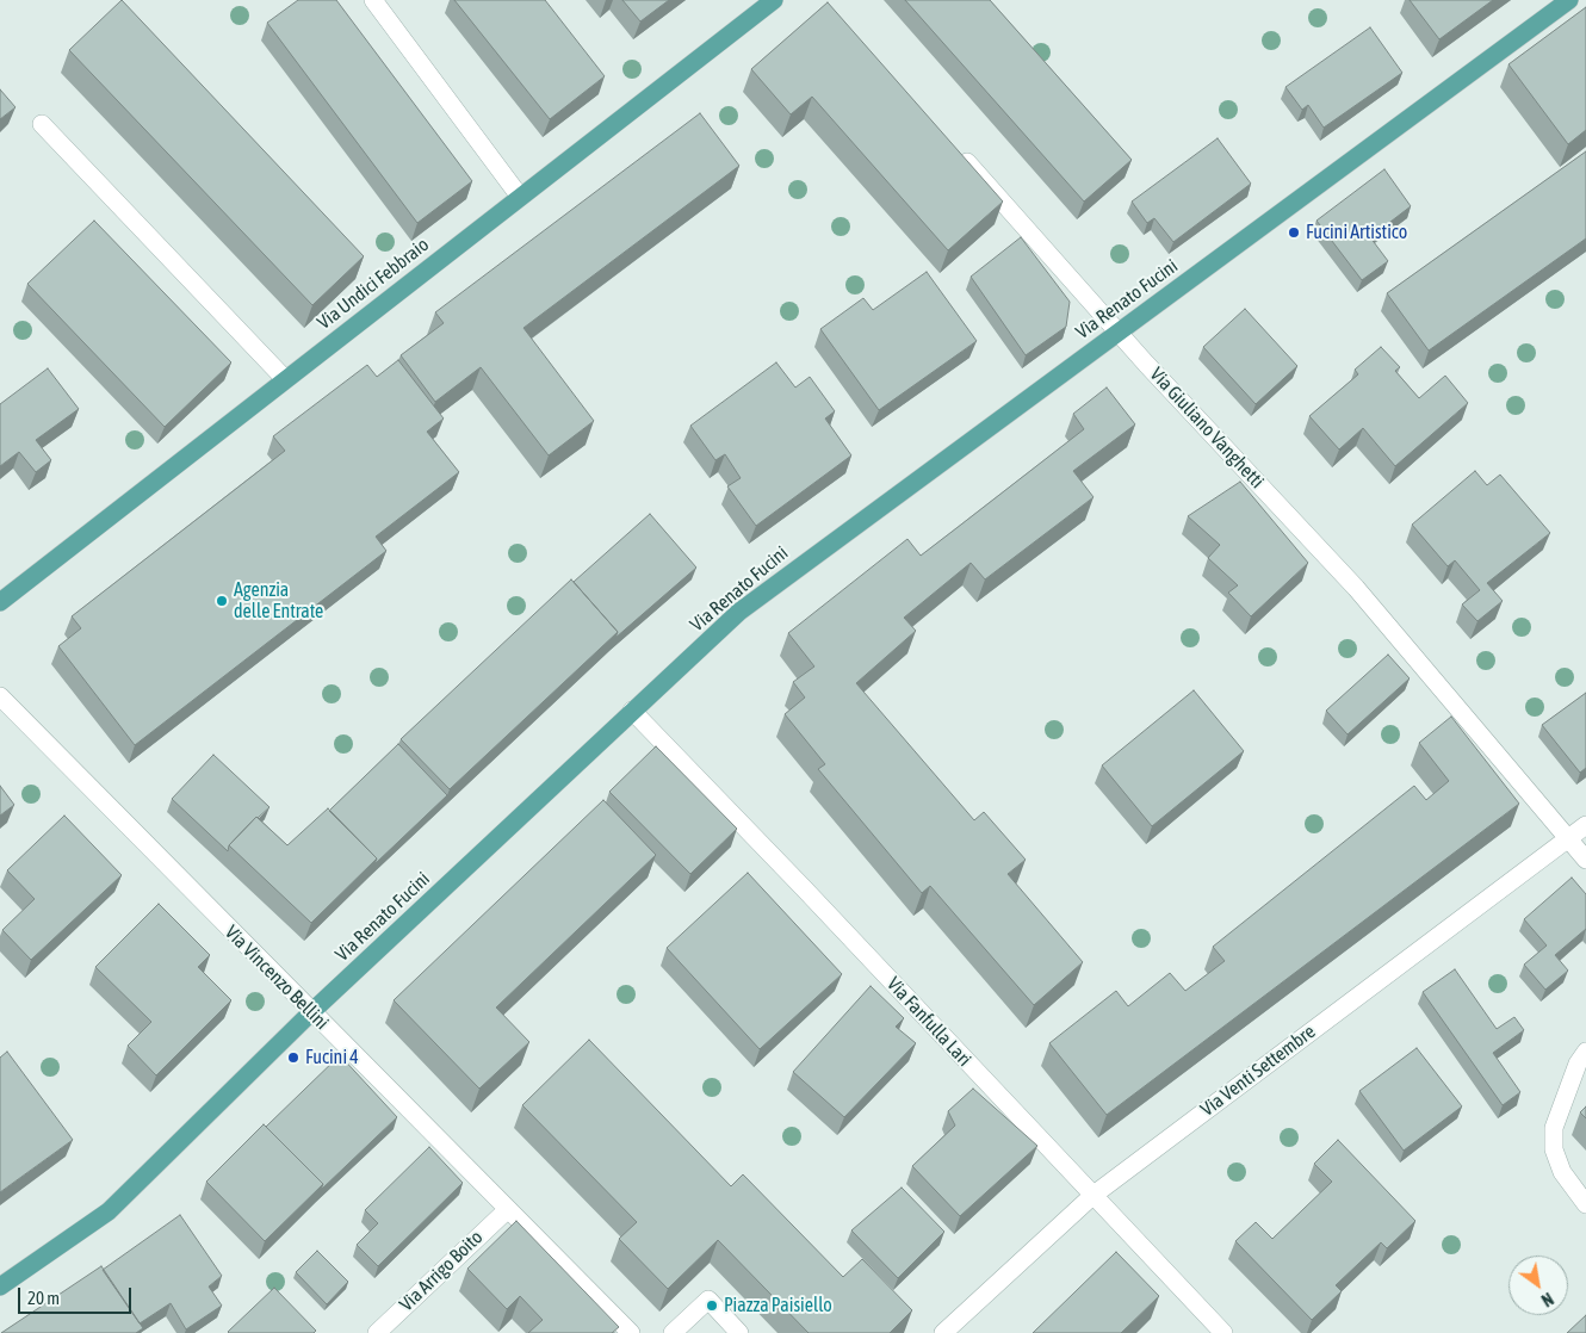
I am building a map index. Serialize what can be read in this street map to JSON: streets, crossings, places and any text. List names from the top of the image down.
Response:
{
  "streets": {
    "main road": ["Via Undici Febbraio", "Via Renato Fucini"],
    "street": [
      "Via Giuliano Vanghetti",
      "Via Vincenzo Bellini",
      "Via Fanfulla Lari",
      "Via Venti Settembre",
      "Via Arrigo Boito"
    ]
  },
  "crossings": [
    ["Via Renato Fucini", "Via Giuliano Vanghetti"],
    ["Via Renato Fucini", "Via Vincenzo Bellini"],
    ["Via Renato Fucini", "Via Fanfulla Lari"],
    ["Via Giuliano Vanghetti", "Via Venti Settembre"],
    ["Via Vincenzo Bellini", "Via Arrigo Boito"],
    ["Via Fanfulla Lari", "Via Venti Settembre"]
  ],
  "places": [
    "Fucini Artistico",
    "Agenzia delle Entrate",
    "Fucini 4",
    "Piazza Paisiello"
  ],
  "scale_bar": "20 m",
  "north": "bottom right"
}
